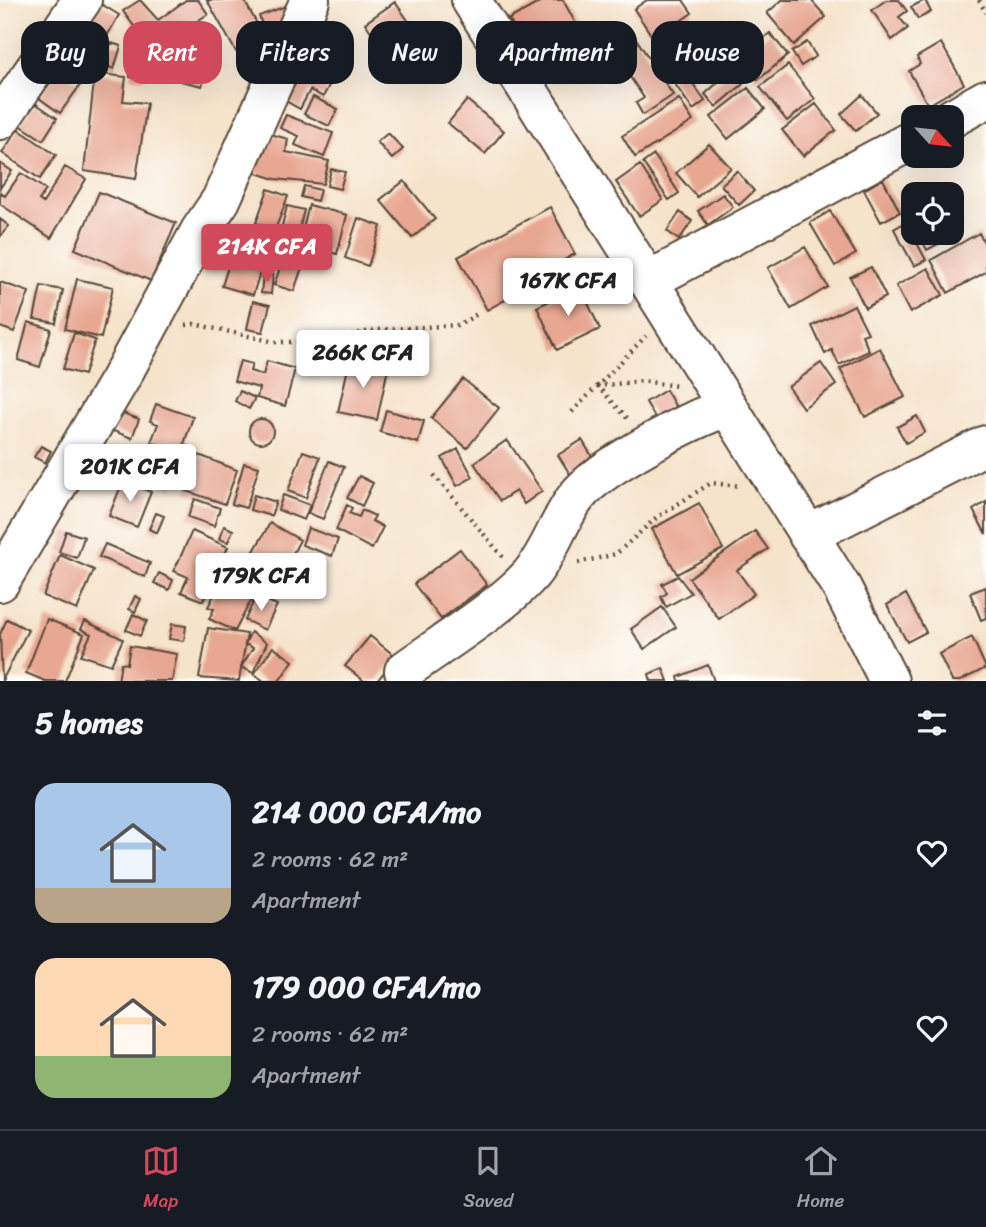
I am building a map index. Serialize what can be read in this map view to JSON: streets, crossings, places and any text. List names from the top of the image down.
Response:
{
  "north": "bottom right",
  "page": {
    "chip": [
      "Buy",
      "Rent",
      "Filters",
      "New",
      "Apartment",
      "House"
    ],
    "price": [
      "214K CFA",
      "167K CFA",
      "266K CFA",
      "201K CFA",
      "179K CFA"
    ],
    "heading": "5 homes",
    "list": [
      {
        "name": "214 000 CFA/mo",
        "note": "2 rooms · 62 m² · Apartment"
      },
      {
        "name": "179 000 CFA/mo",
        "note": "2 rooms · 62 m² · Apartment"
      }
    ],
    "tabs": ["Map", "Saved", "Home"]
  }
}
